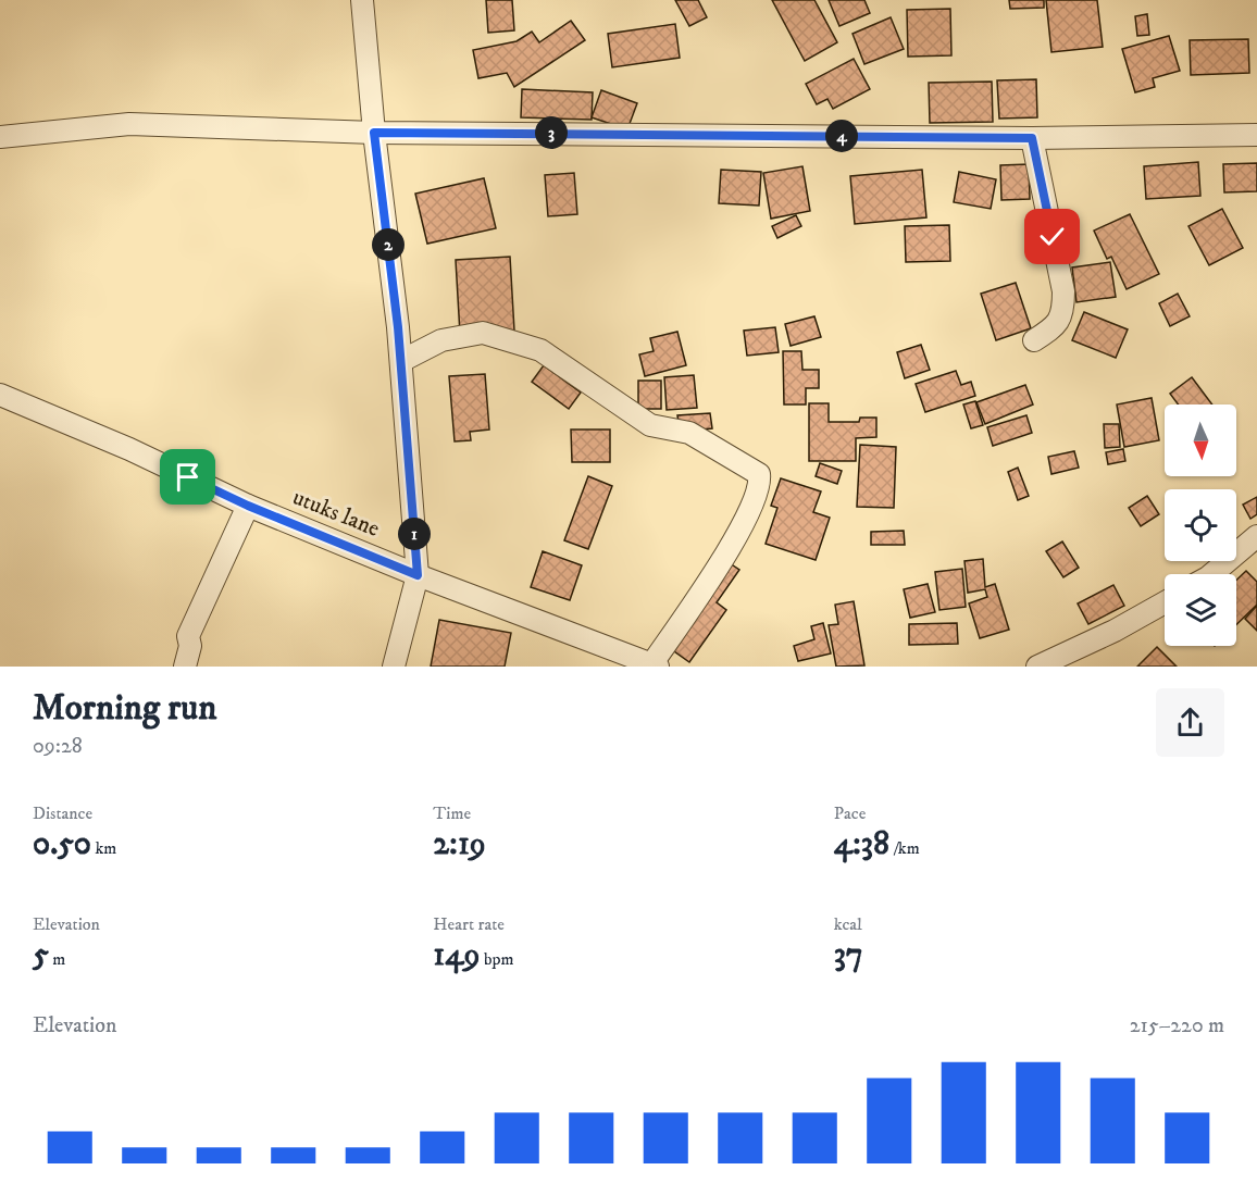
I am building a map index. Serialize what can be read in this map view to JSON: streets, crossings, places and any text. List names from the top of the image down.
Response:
{
  "streets": {
    "street": ["utuks lane"]
  },
  "north": "bottom",
  "page": {
    "pins": [
      "3",
      "4",
      "2",
      "1"
    ],
    "heading": ["Morning run", "09:28"],
    "stats": [
      ["Distance", "0.50 km"],
      ["Time", "2:19"],
      ["Pace", "4:38 /km"],
      ["Elevation", "5 m"],
      ["Heart rate", "149 bpm"],
      ["kcal", "37"]
    ],
    "chart": ["Elevation", "215–220 m"]
  }
}
